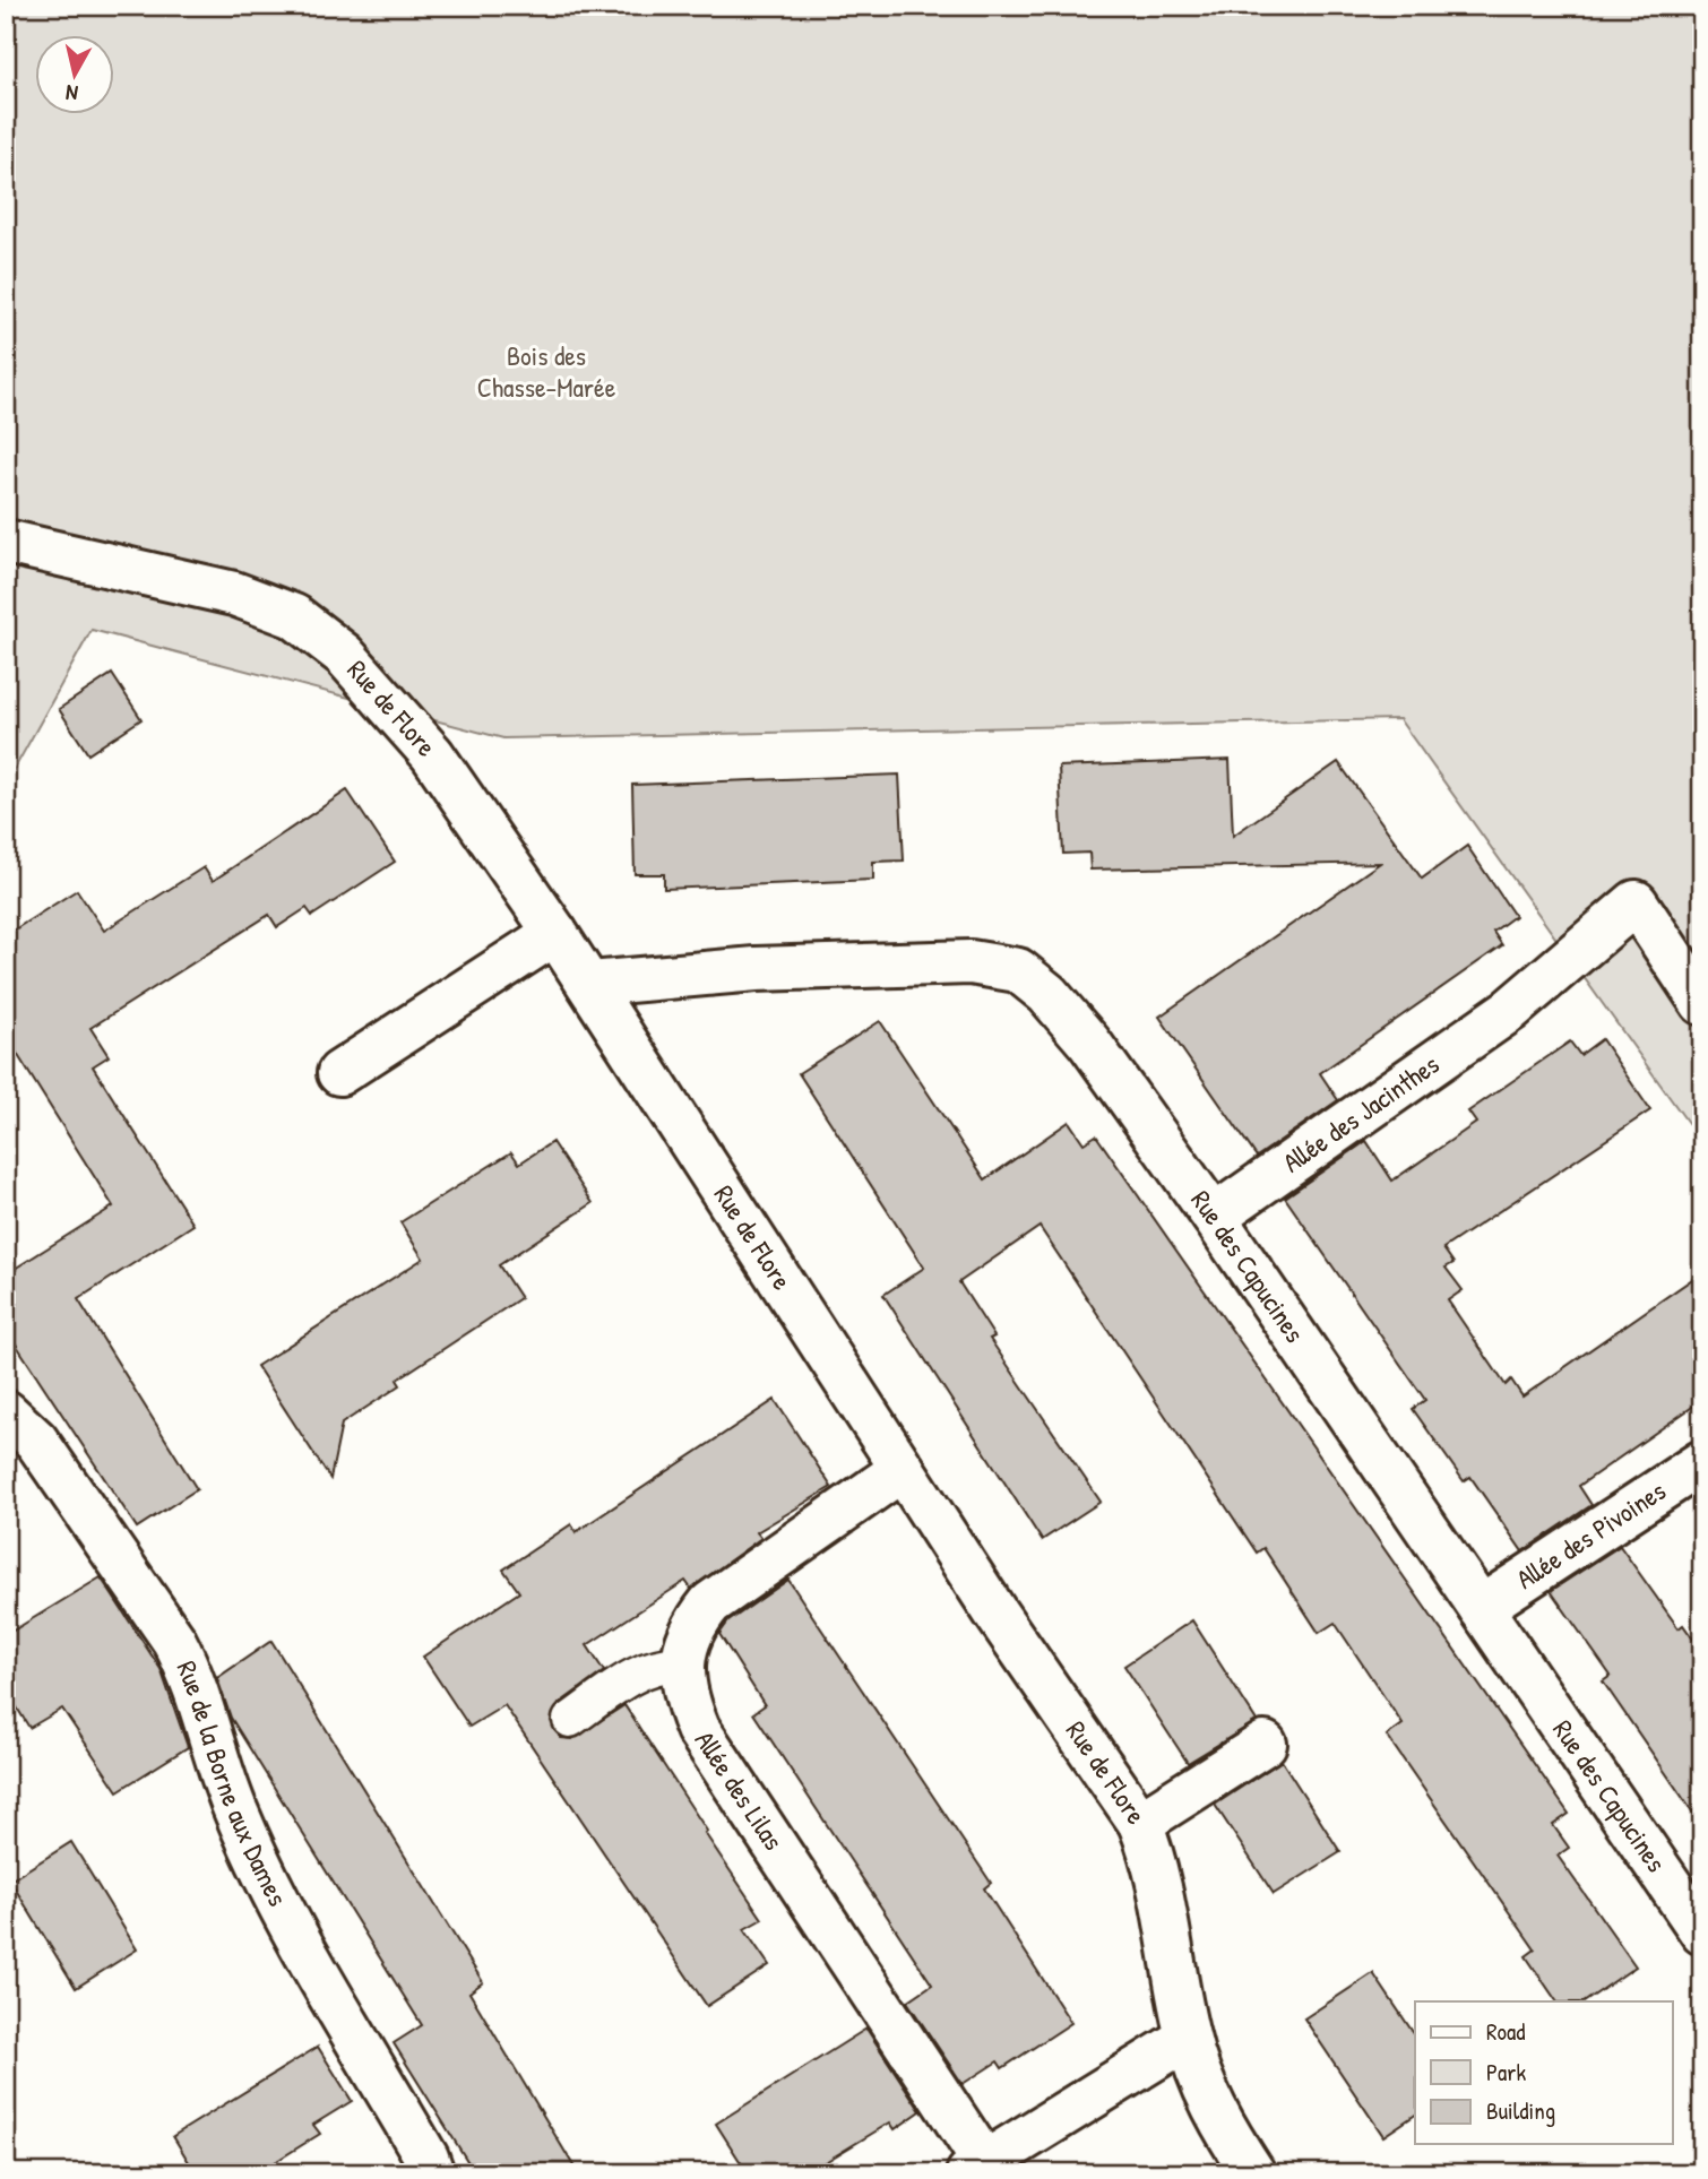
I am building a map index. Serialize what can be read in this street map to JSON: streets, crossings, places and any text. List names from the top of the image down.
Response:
{
  "streets": {
    "street": [
      "Rue de Flore",
      "Allée des Jacinthes",
      "Rue des Capucines",
      "Allée des Pivoines",
      "Rue de la Borne aux Dames",
      "Allée des Lilas"
    ]
  },
  "crossings": [
    ["Rue de Flore", "Rue des Capucines"],
    ["Rue de Flore", "Allée des Lilas"],
    ["Allée des Jacinthes", "Rue des Capucines"],
    ["Rue des Capucines", "Allée des Pivoines"]
  ],
  "parks": ["Bois des Chasse-Marée"],
  "legend": ["Road", "Park", "Building"],
  "north": "bottom"
}
